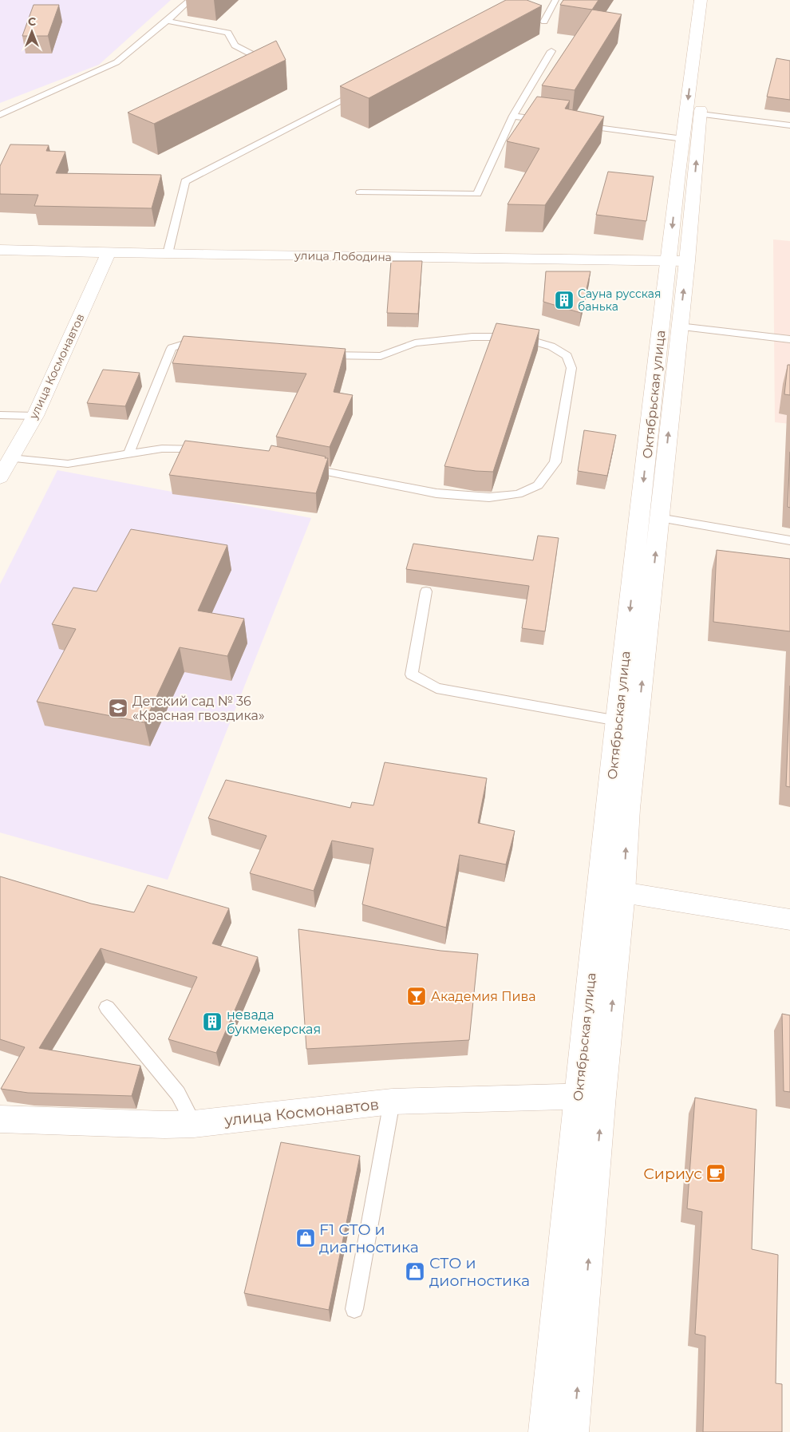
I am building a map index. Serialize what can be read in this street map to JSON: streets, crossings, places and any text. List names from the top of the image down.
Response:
{
  "streets": {
    "main road": ["улица Лободина", "улица Космонавтов", "Октябрьская улица"]
  },
  "crossings": [
    ["улица Лободина", "улица Космонавтов"],
    ["улица Лободина", "Октябрьская улица"],
    ["улица Космонавтов", "Октябрьская улица"]
  ],
  "places": {
    "building": ["Сауна русская банька", "невада букмекерская"],
    "school or university": ["Детский сад № 36 «Красная гвоздика»"],
    "bar": ["Академия Пива"],
    "cafe": ["Сириус"],
    "shop": ["F1 СТО и диагностика", "СТО и диогностика"]
  },
  "north": "top"
}
